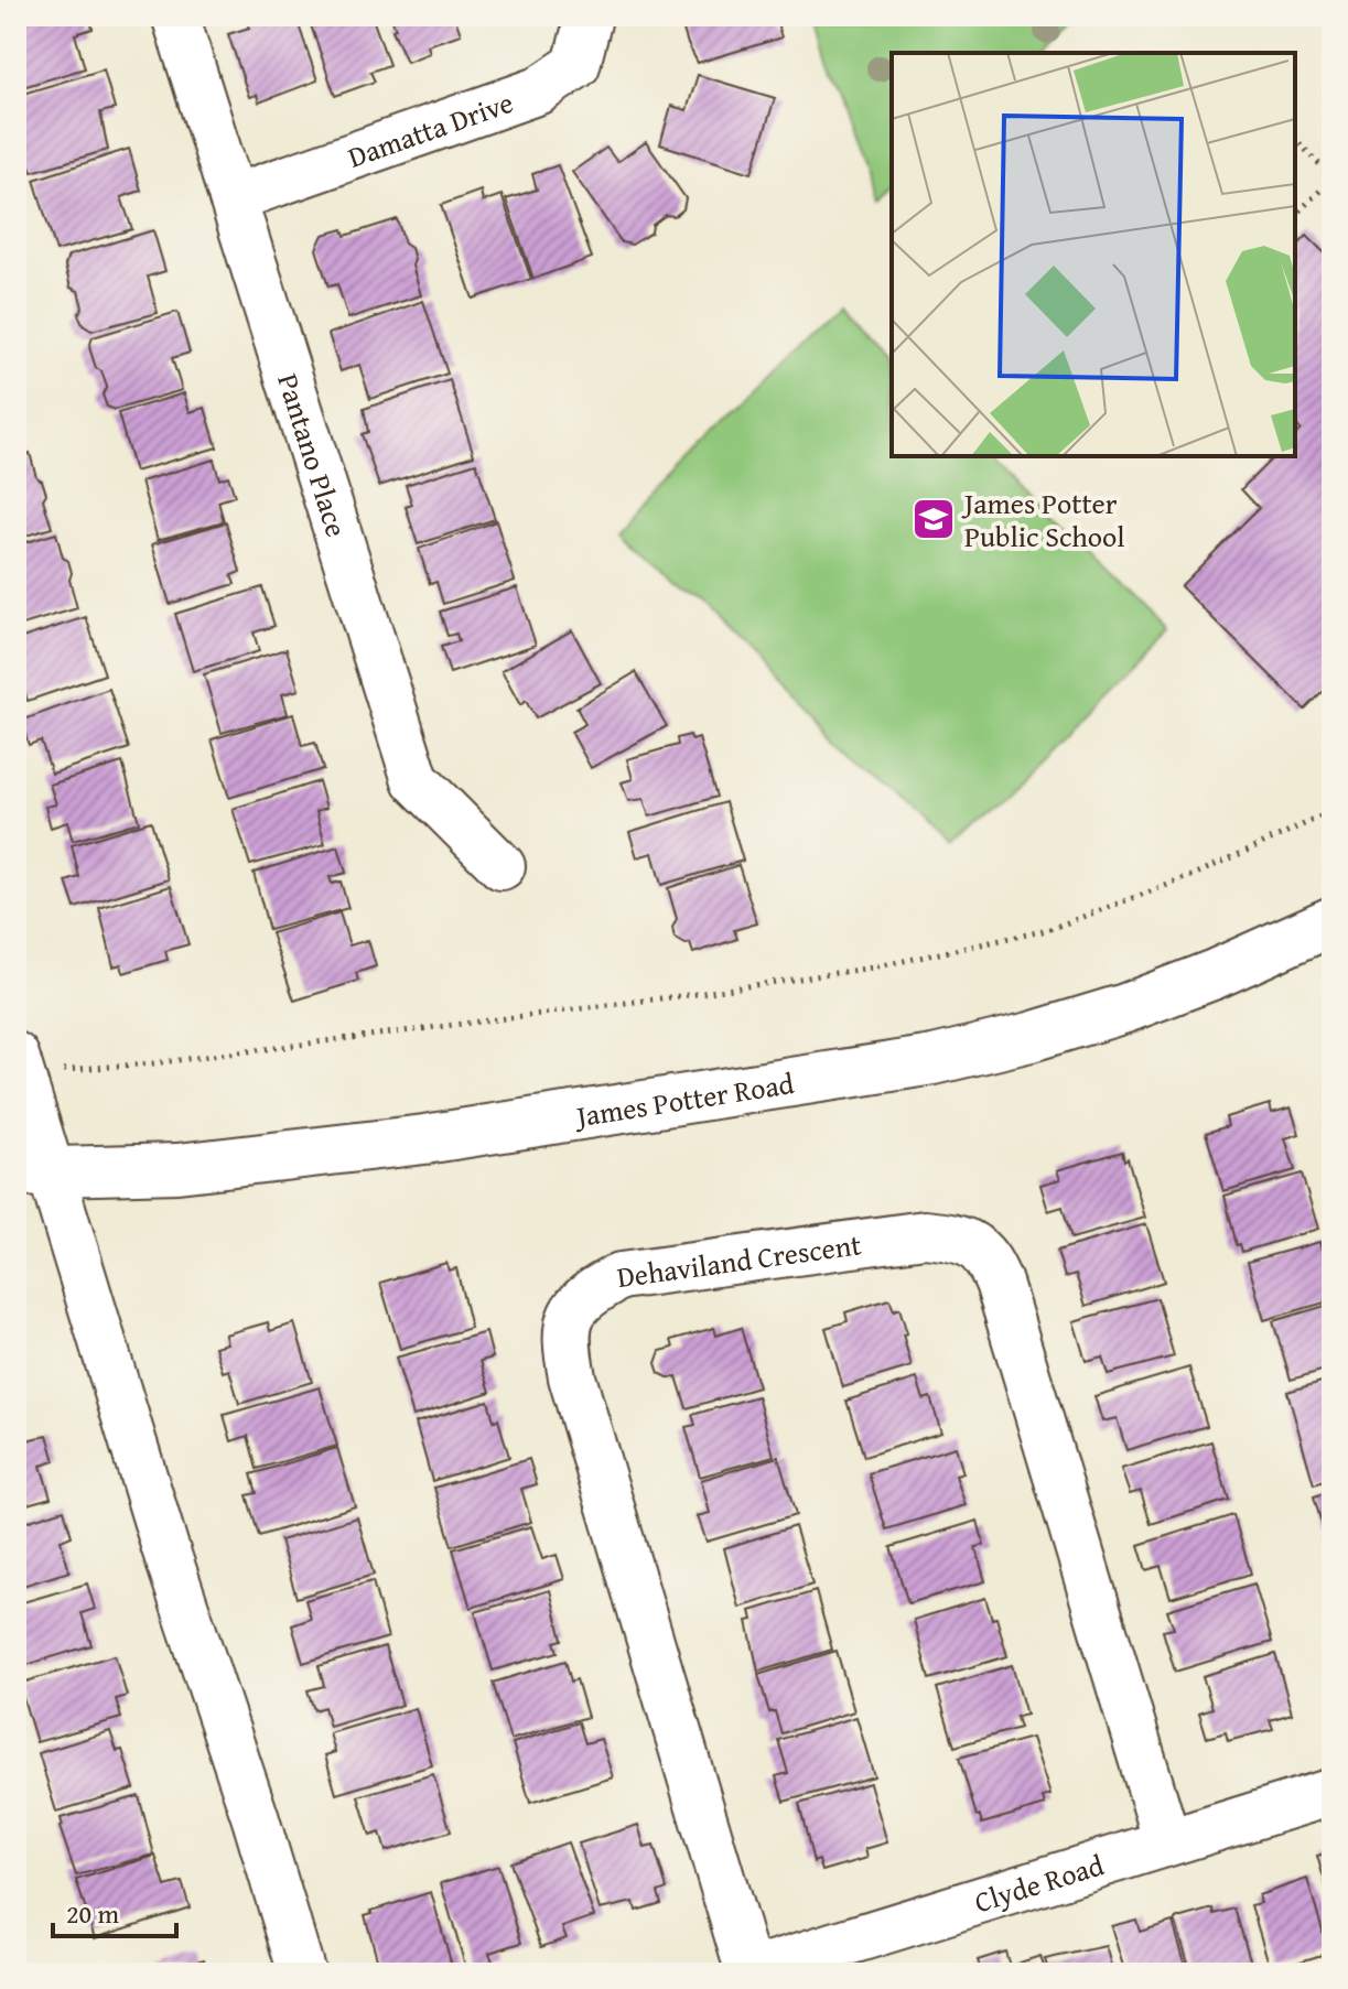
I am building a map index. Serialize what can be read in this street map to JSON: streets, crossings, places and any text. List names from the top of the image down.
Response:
{
  "streets": {
    "main road": ["James Potter Road"],
    "street": [
      "Damatta Drive",
      "Pantano Place",
      "Dehaviland Crescent",
      "Clyde Road"
    ]
  },
  "crossings": [
    ["Damatta Drive", "Pantano Place"],
    ["Dehaviland Crescent", "Clyde Road"]
  ],
  "places": {
    "school or university": ["James Potter Public School"]
  },
  "scale_bar": "20 m"
}
